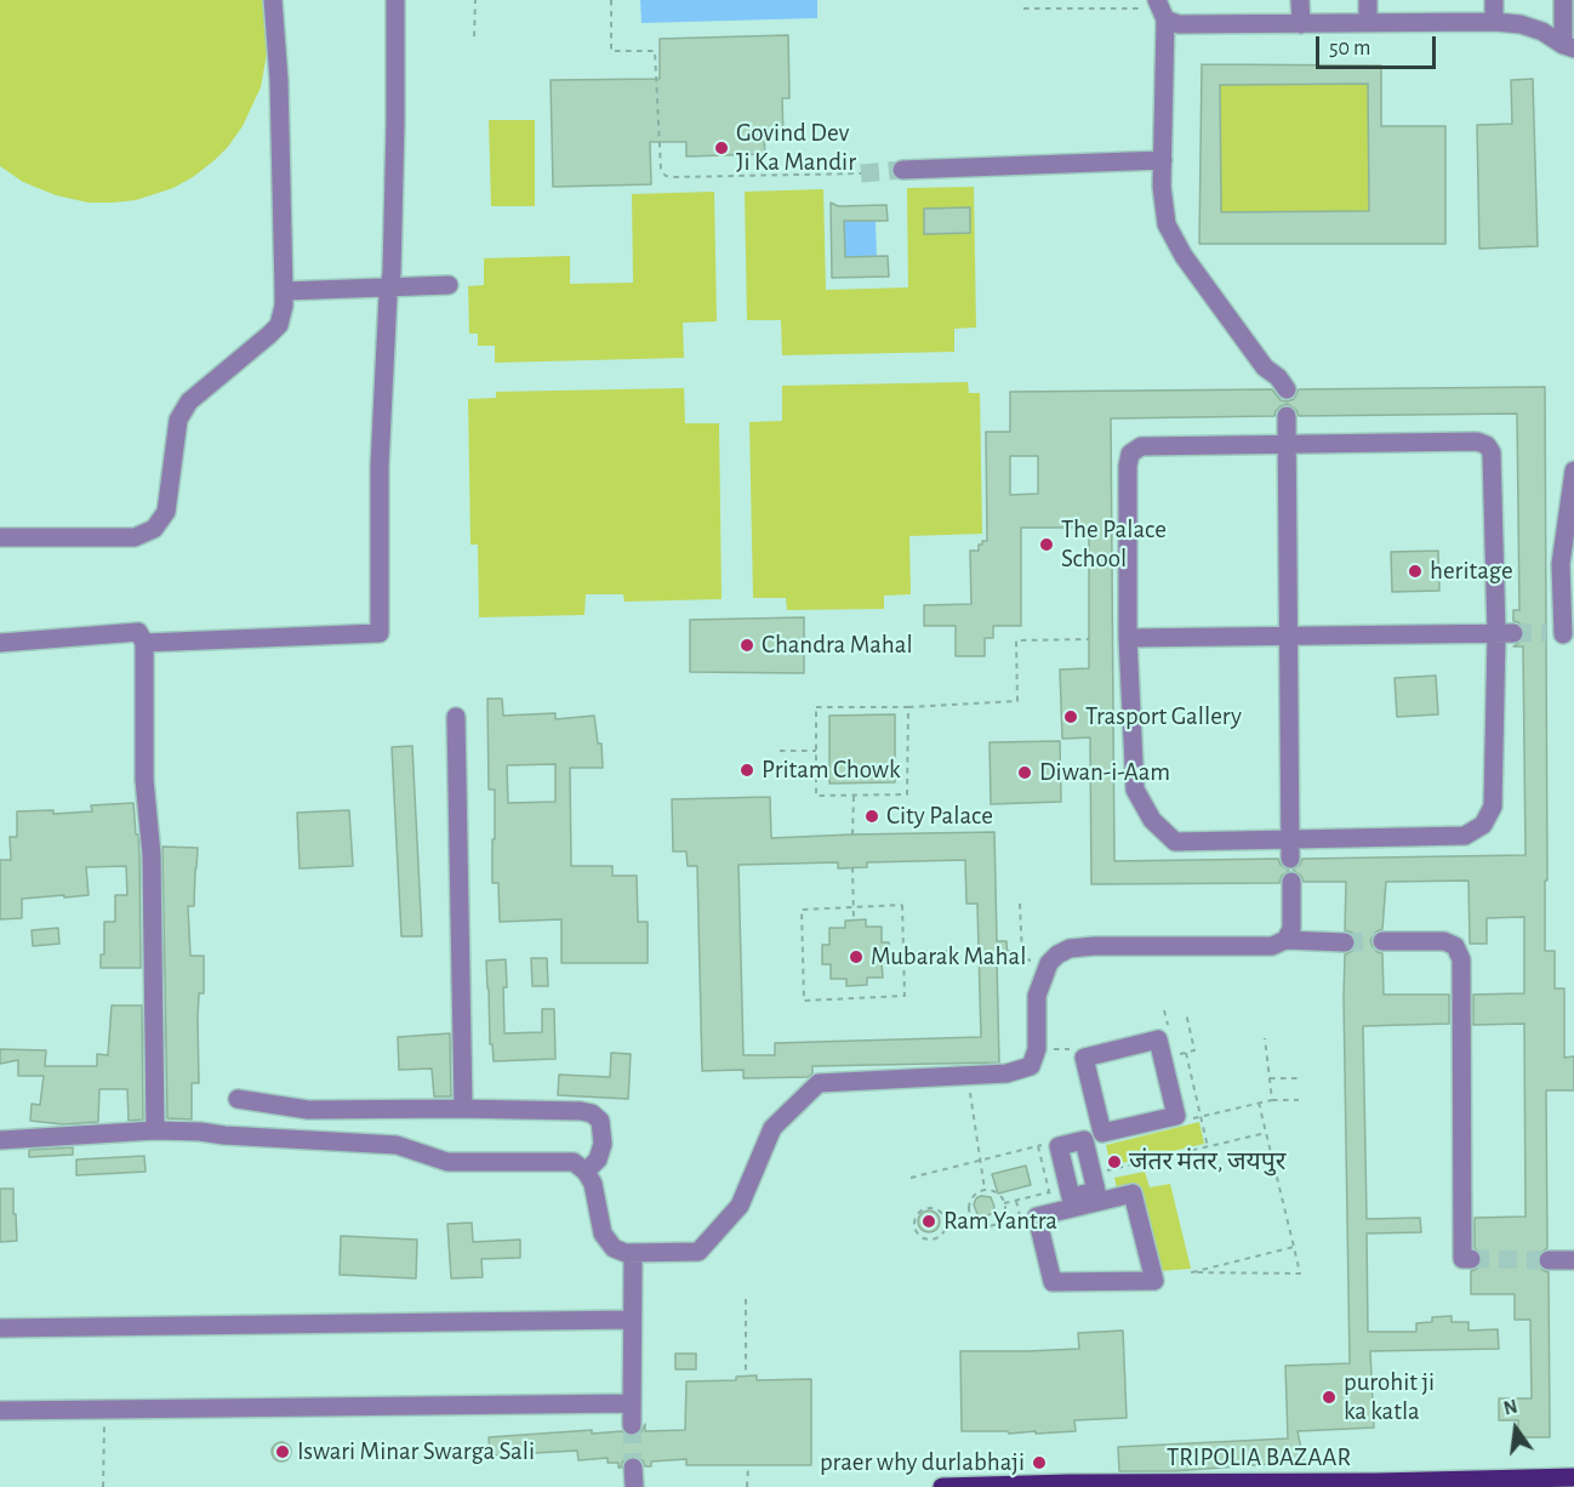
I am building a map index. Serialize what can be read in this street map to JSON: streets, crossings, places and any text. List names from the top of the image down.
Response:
{
  "streets": {
    "main road": ["TRIPOLIA BAZAAR"]
  },
  "places": [
    "Govind Dev Ji Ka Mandir",
    "The Palace School",
    "heritage",
    "Chandra Mahal",
    "Trasport Gallery",
    "Pritam Chowk",
    "Diwan-i-Aam",
    "City Palace",
    "Mubarak Mahal",
    "जंतर मंतर, जयपुर",
    "Ram Yantra",
    "purohit ji ka katla",
    "Iswari Minar Swarga Sali",
    "praer why durlabhaji"
  ],
  "scale_bar": "50 m",
  "north": "top"
}
